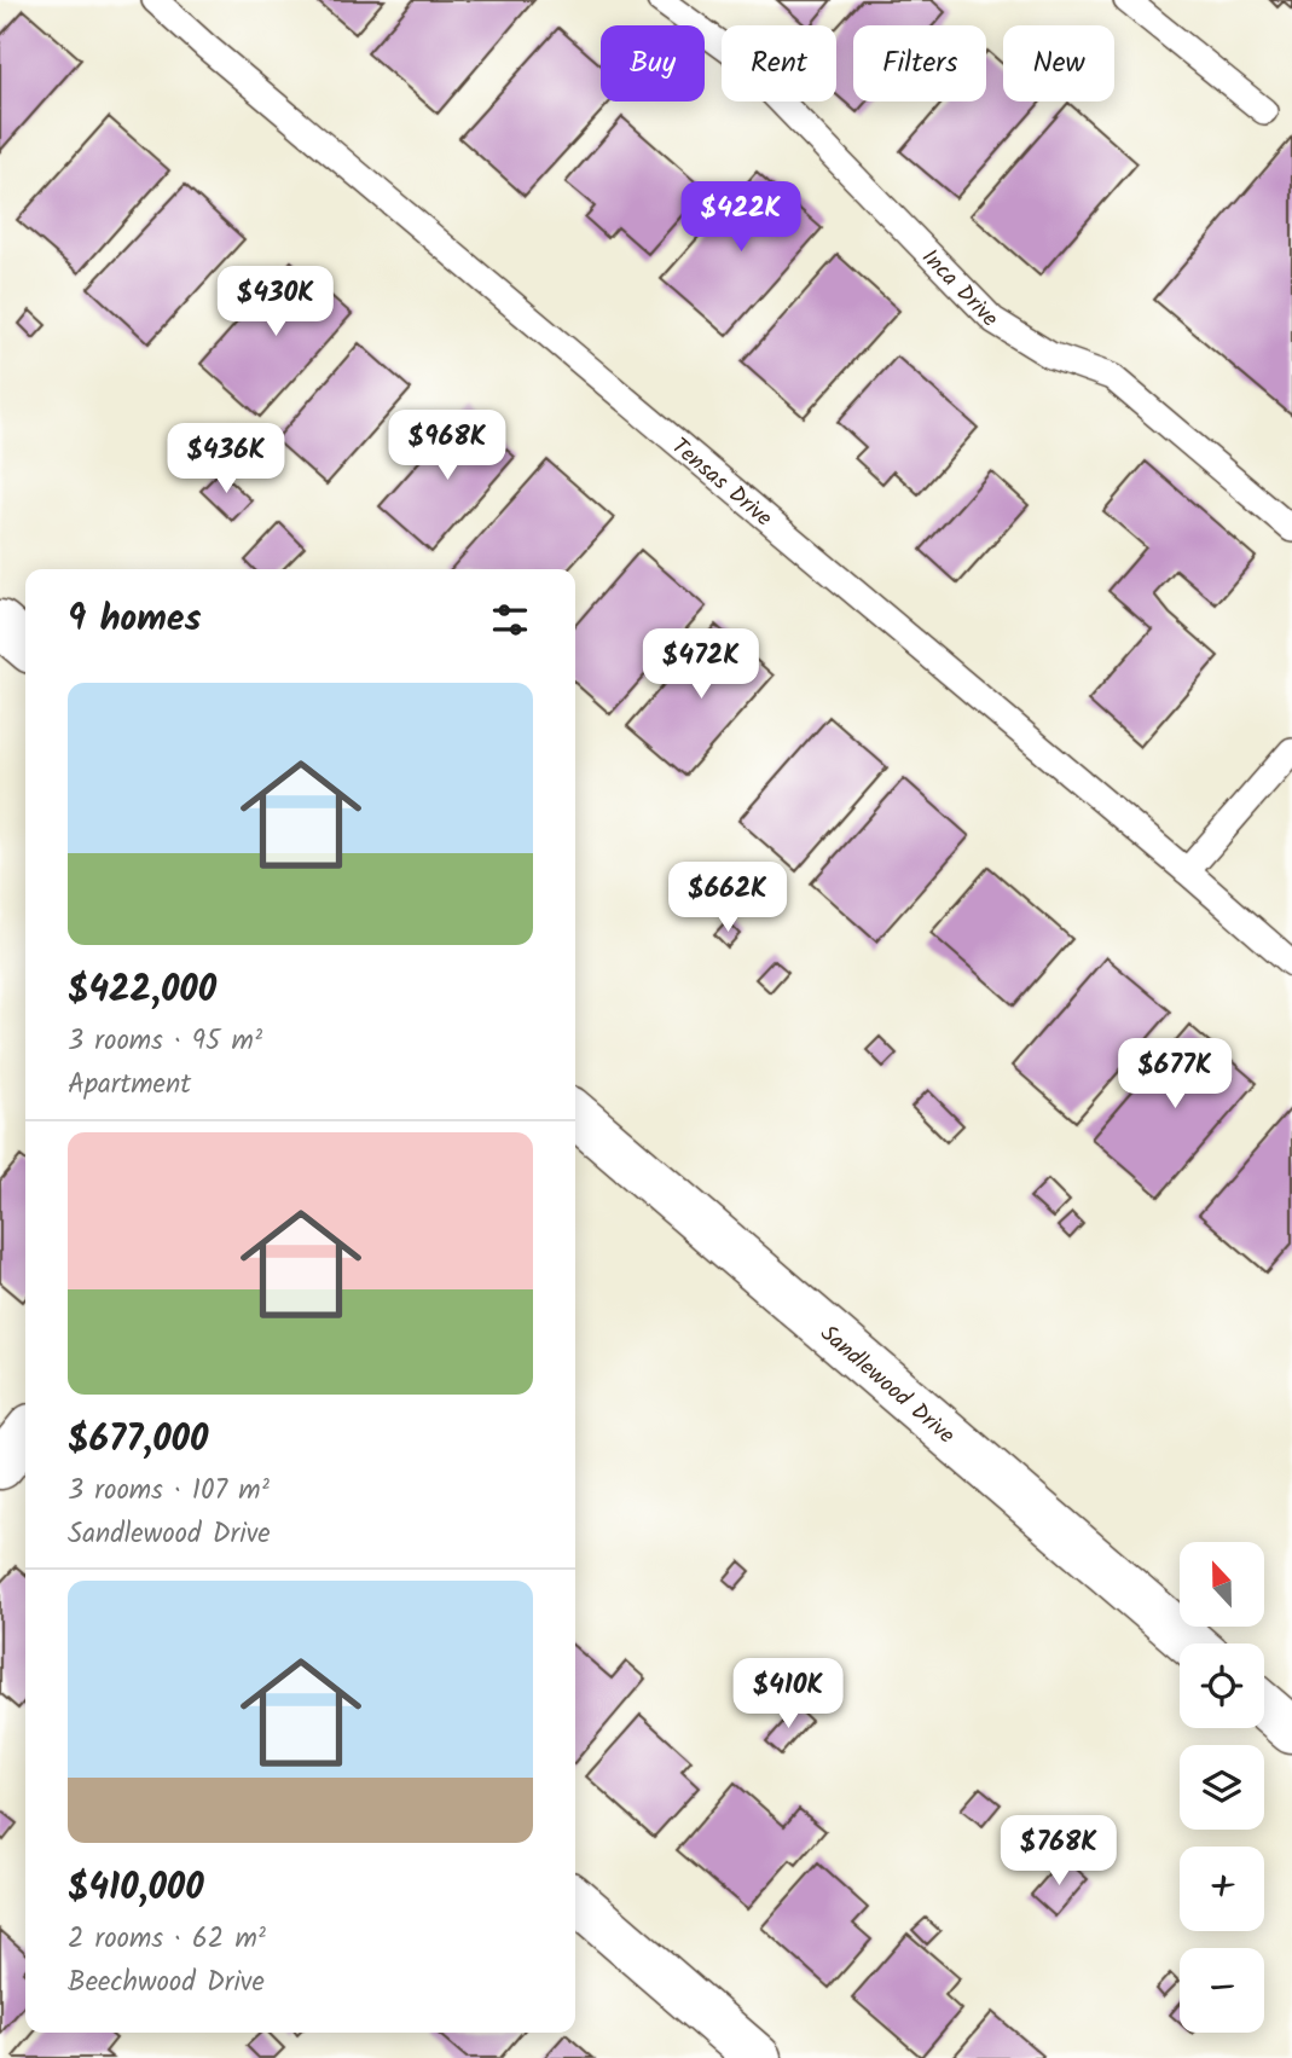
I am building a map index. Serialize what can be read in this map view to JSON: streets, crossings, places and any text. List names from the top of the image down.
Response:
{
  "streets": {
    "street": ["Sandlewood Drive"],
    "lane": ["Inca Drive", "Tensas Drive"]
  },
  "north": "top",
  "page": {
    "chip": [
      "Buy",
      "Rent",
      "Filters",
      "New"
    ],
    "price": [
      "$422K",
      "$430K",
      "$968K",
      "$436K",
      "$472K",
      "$662K",
      "$677K",
      "$410K",
      "$768K"
    ],
    "heading": "9 homes",
    "list": [
      {
        "name": "$422,000",
        "note": "3 rooms · 95 m² · Apartment"
      },
      {
        "name": "$677,000",
        "note": "3 rooms · 107 m² · Sandlewood Drive"
      },
      {
        "name": "$410,000",
        "note": "2 rooms · 62 m² · Beechwood Drive"
      }
    ],
    "map_buttons": ["+", "−"]
  }
}
